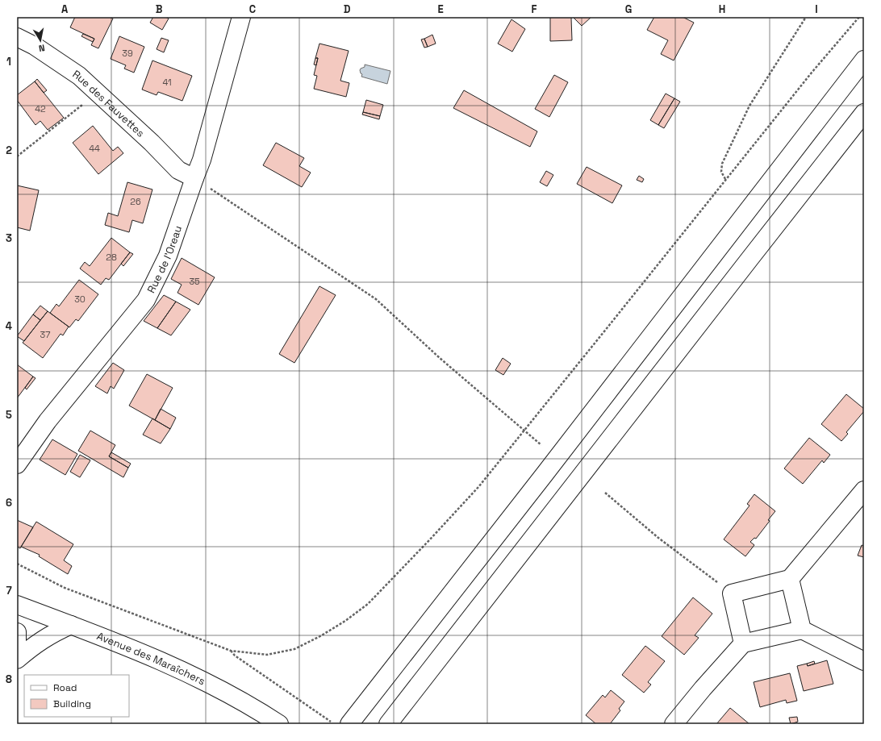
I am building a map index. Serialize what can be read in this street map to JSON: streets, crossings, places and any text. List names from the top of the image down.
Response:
{
  "streets": {
    "main road": ["Rue des Fauvettes", "Rue de l'Oreau", "Avenue des Maraîchers"]
  },
  "crossings": [
    ["Rue des Fauvettes", "Rue de l'Oreau"]
  ],
  "house_numbers": [
    "39",
    "41",
    "42",
    "44",
    "26",
    "28",
    "35",
    "30",
    "37"
  ],
  "legend": ["Road", "Building"],
  "north": "bottom",
  "grid": {
    "columns": [
      "A",
      "B",
      "C",
      "D",
      "E",
      "F",
      "G",
      "H",
      "I"
    ],
    "rows": [
      "1",
      "2",
      "3",
      "4",
      "5",
      "6",
      "7",
      "8"
    ]
  }
}
